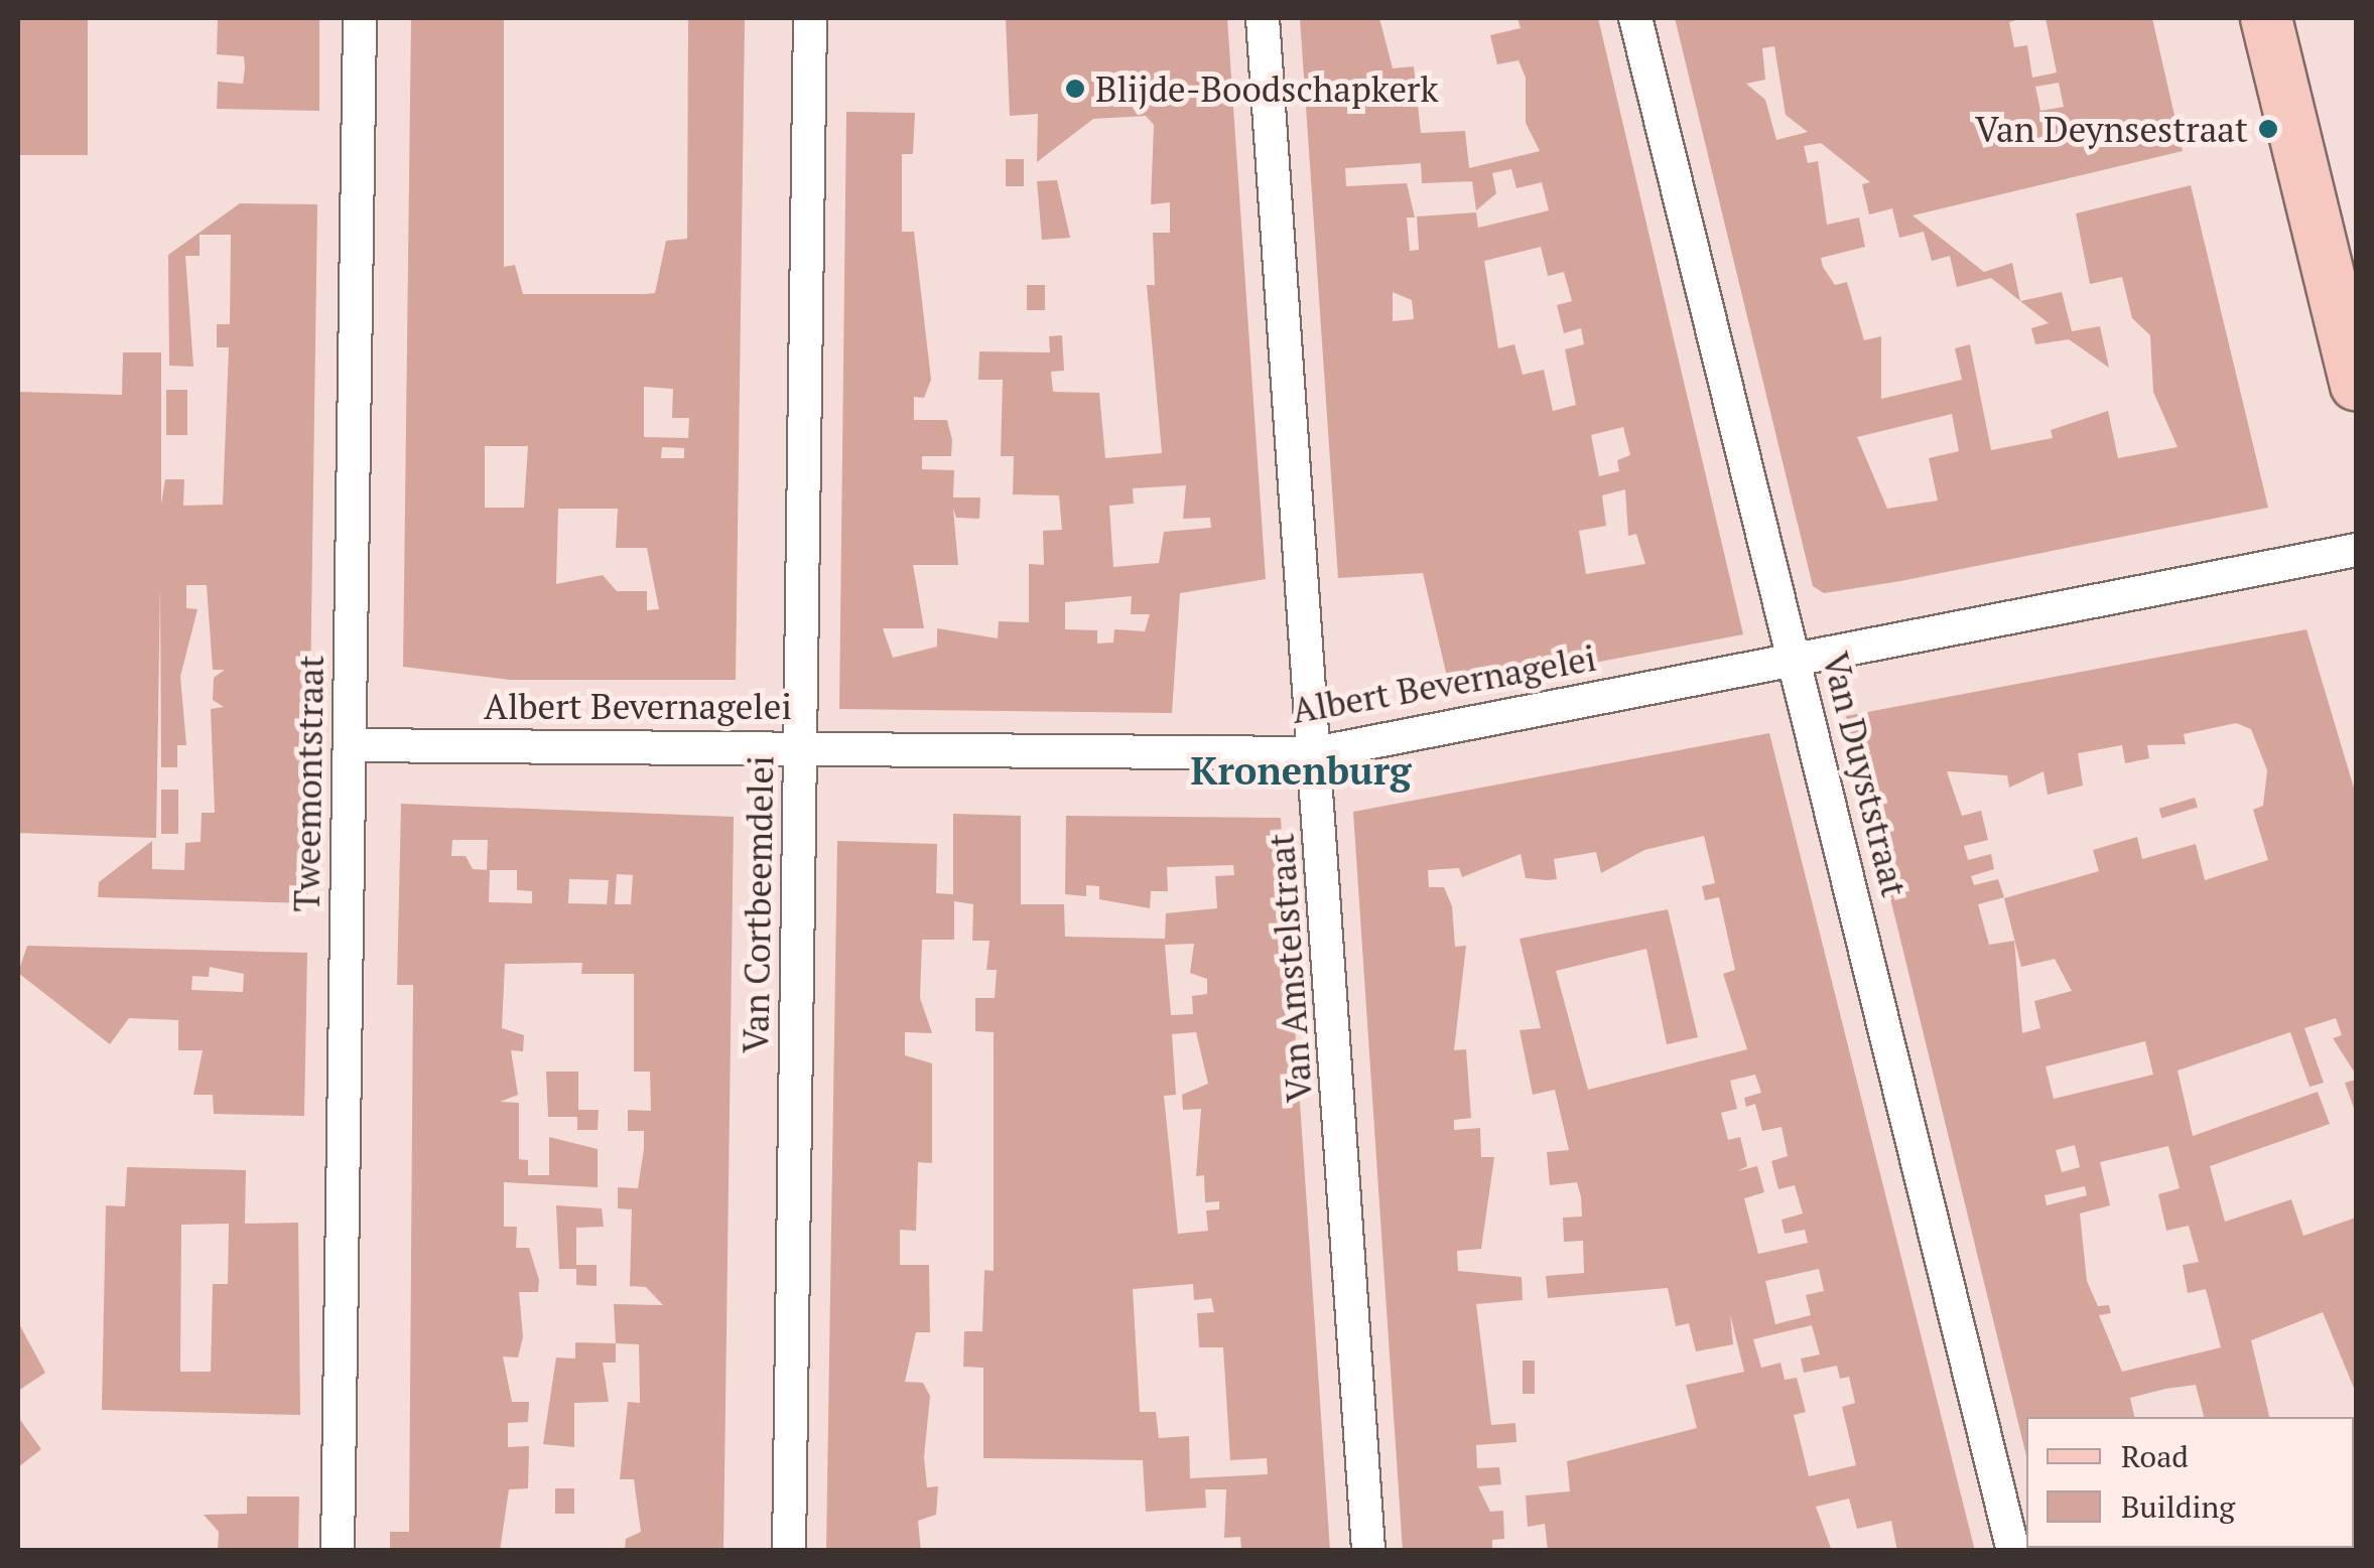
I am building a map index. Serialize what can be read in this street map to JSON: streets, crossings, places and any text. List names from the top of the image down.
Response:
{
  "streets": {
    "street": [
      "Albert Bevernagelei",
      "Van Duyststraat",
      "Tweemontstraat",
      "Van Cortbeemdelei",
      "Van Amstelstraat"
    ]
  },
  "crossings": [
    ["Albert Bevernagelei", "Van Duyststraat"],
    ["Albert Bevernagelei", "Tweemontstraat"],
    ["Albert Bevernagelei", "Van Cortbeemdelei"],
    ["Albert Bevernagelei", "Van Amstelstraat"]
  ],
  "districts": ["Kronenburg"],
  "places": ["Blijde-Boodschapkerk", "Van Deynsestraat"],
  "legend": ["Road", "Building"]
}
